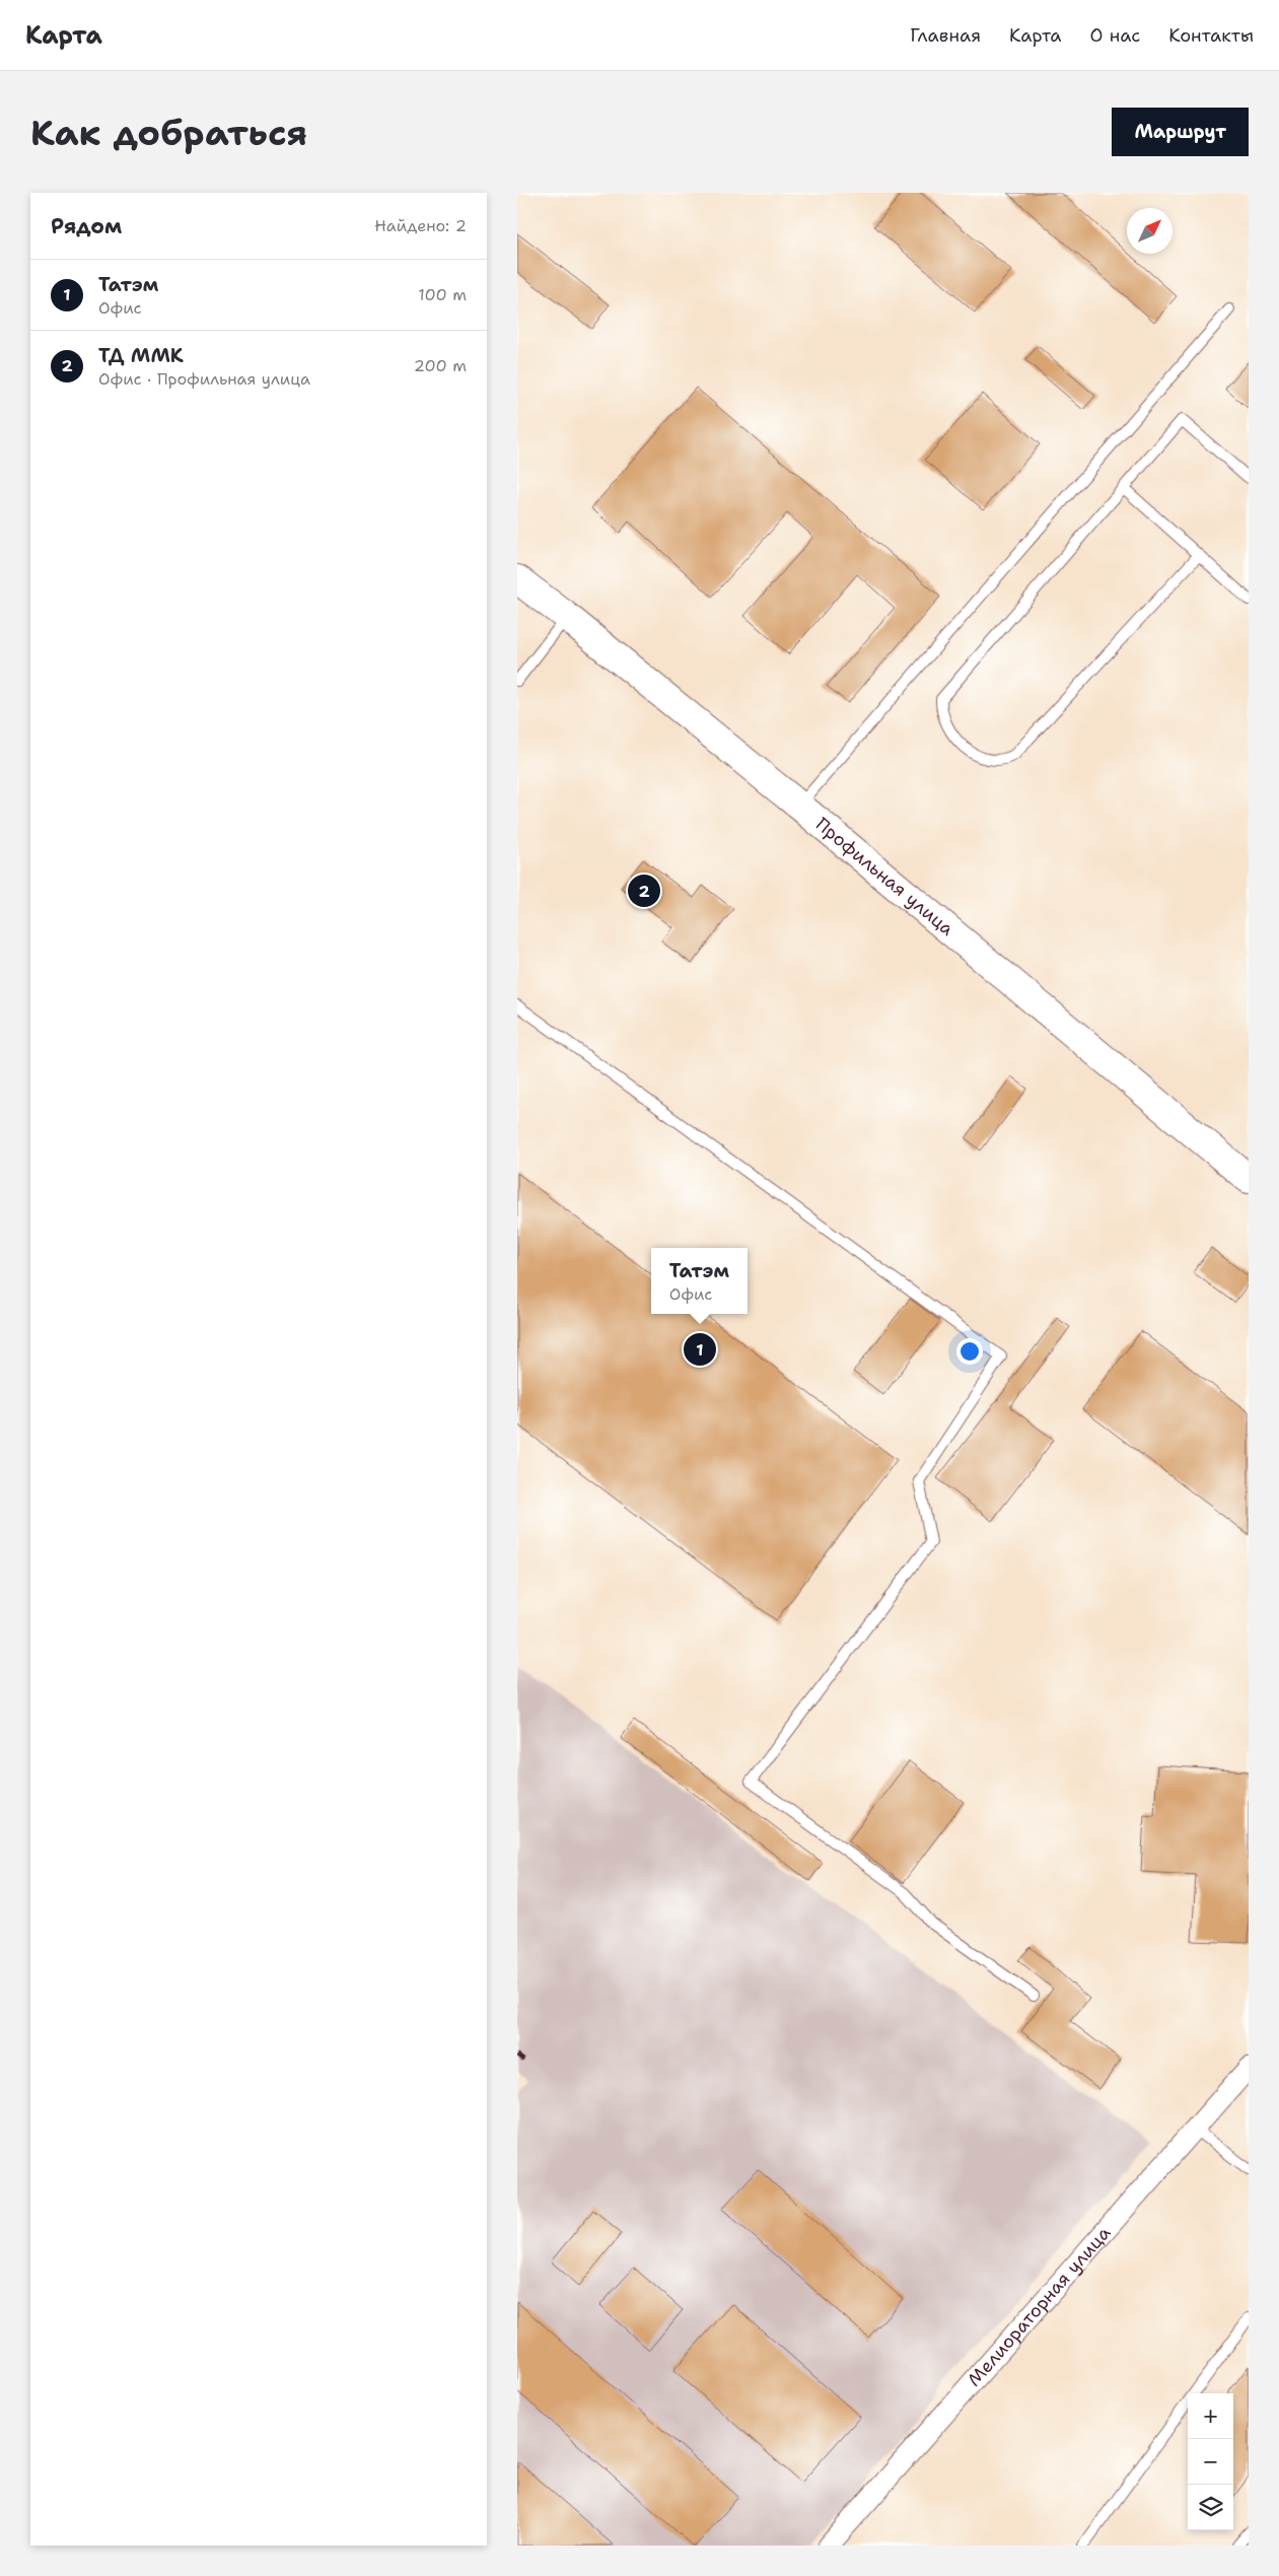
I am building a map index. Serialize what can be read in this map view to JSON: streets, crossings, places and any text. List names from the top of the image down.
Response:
{
  "streets": {
    "street": ["Профильная улица", "Мелиораторная улица"]
  },
  "north": "top right",
  "page": {
    "header": "Карта",
    "nav": [
      "Главная",
      "Карта",
      "О нас",
      "Контакты"
    ],
    "buttons": "Маршрут",
    "title": "Как добраться",
    "heading": ["Рядом", "Найдено: 2"],
    "list": [
      {
        "mark": "1",
        "name": "Татэм",
        "note": "Офис",
        "value": "100 m"
      },
      {
        "mark": "2",
        "name": "ТД ММК",
        "note": "Офис · Профильная улица",
        "value": "200 m"
      }
    ],
    "pins": ["2", "1"],
    "popup": ["Татэм", "Офис"],
    "map_buttons": ["+", "−"]
  }
}
